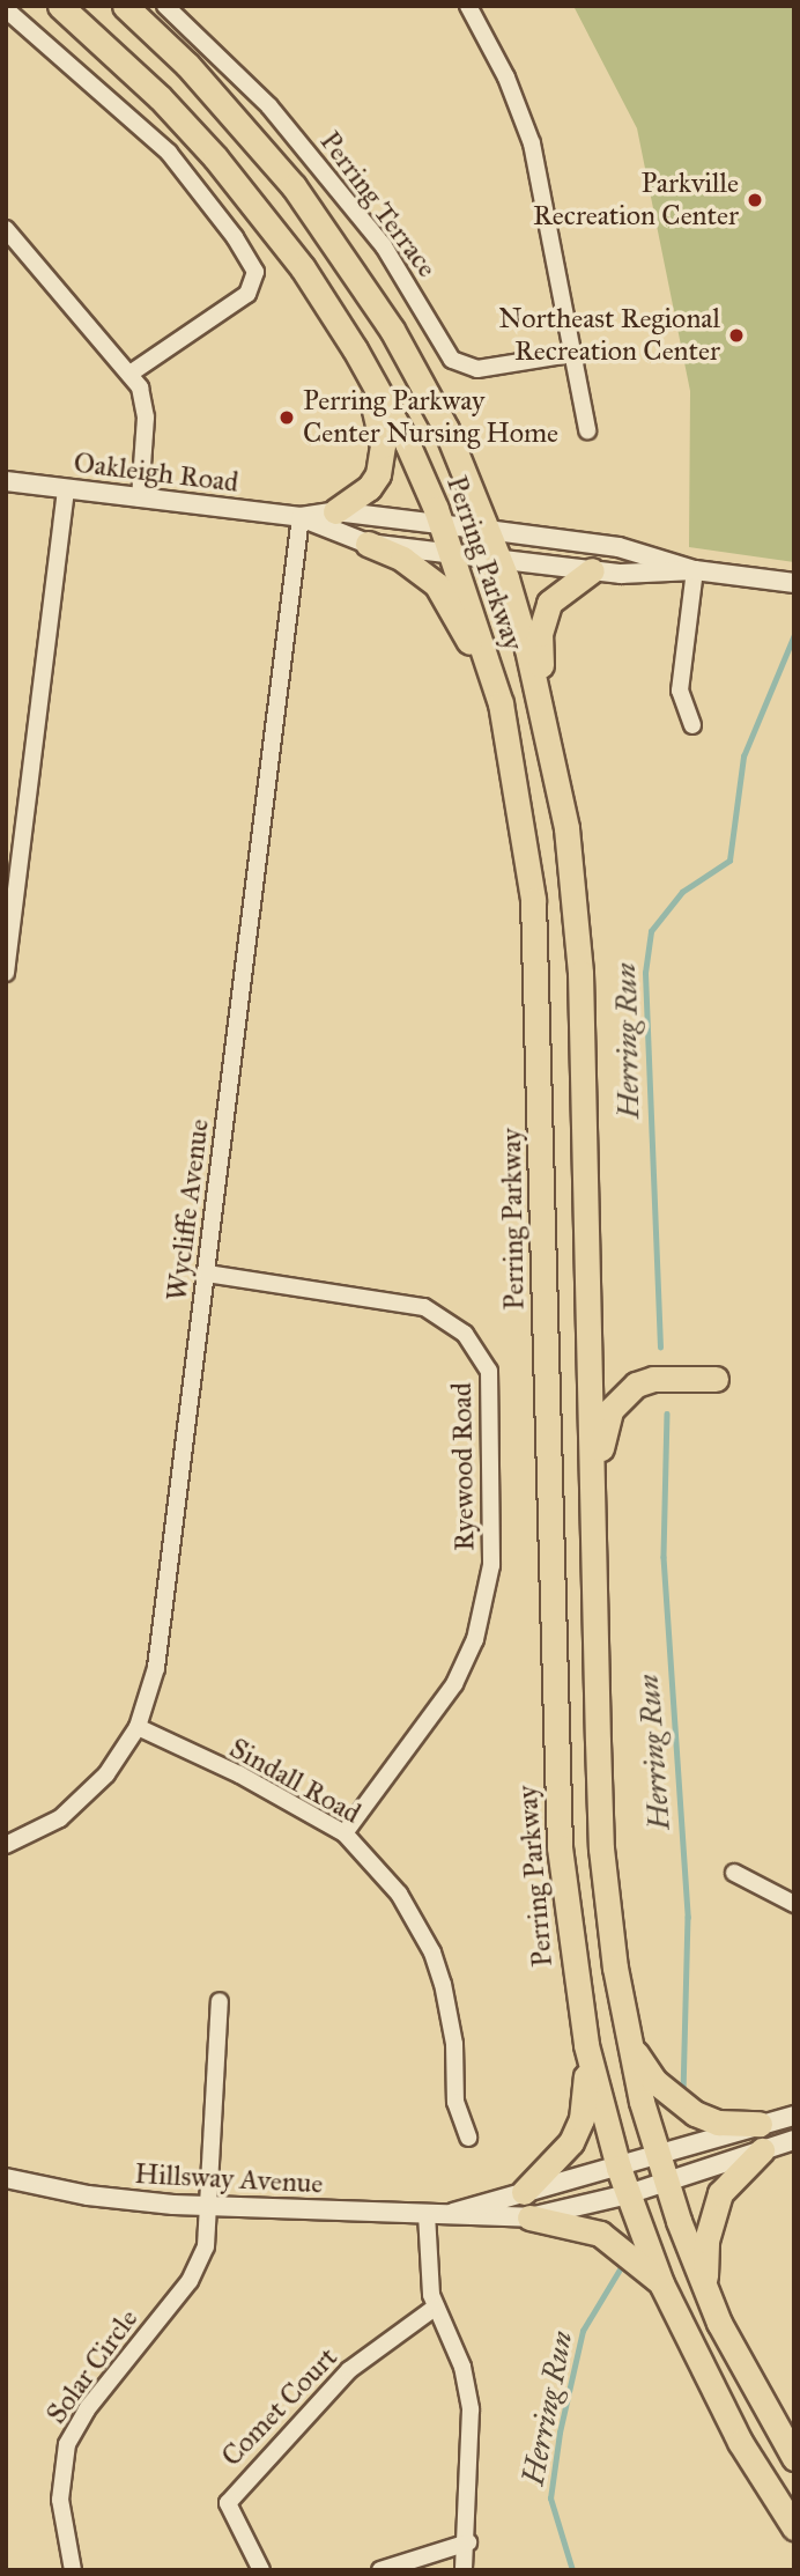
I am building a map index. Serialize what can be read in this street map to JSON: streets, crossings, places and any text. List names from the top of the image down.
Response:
{
  "streets": {
    "main road": ["Perring Parkway"],
    "street": [
      "Perring Terrace",
      "Oakleigh Road",
      "Wycliffe Avenue",
      "Ryewood Road",
      "Sindall Road",
      "Hillsway Avenue",
      "Solar Circle",
      "Comet Court"
    ]
  },
  "crossings": [
    ["Oakleigh Road", "Perring Parkway"],
    ["Oakleigh Road", "Wycliffe Avenue"],
    ["Perring Parkway", "Hillsway Avenue"],
    ["Wycliffe Avenue", "Ryewood Road"],
    ["Wycliffe Avenue", "Sindall Road"],
    ["Ryewood Road", "Sindall Road"],
    ["Hillsway Avenue", "Solar Circle"]
  ],
  "water": ["Herring Run"],
  "places": ["Parkville Recreation Center", "Northeast Regional Recreation Center", "Perring Parkway Center Nursing Home"]
}
